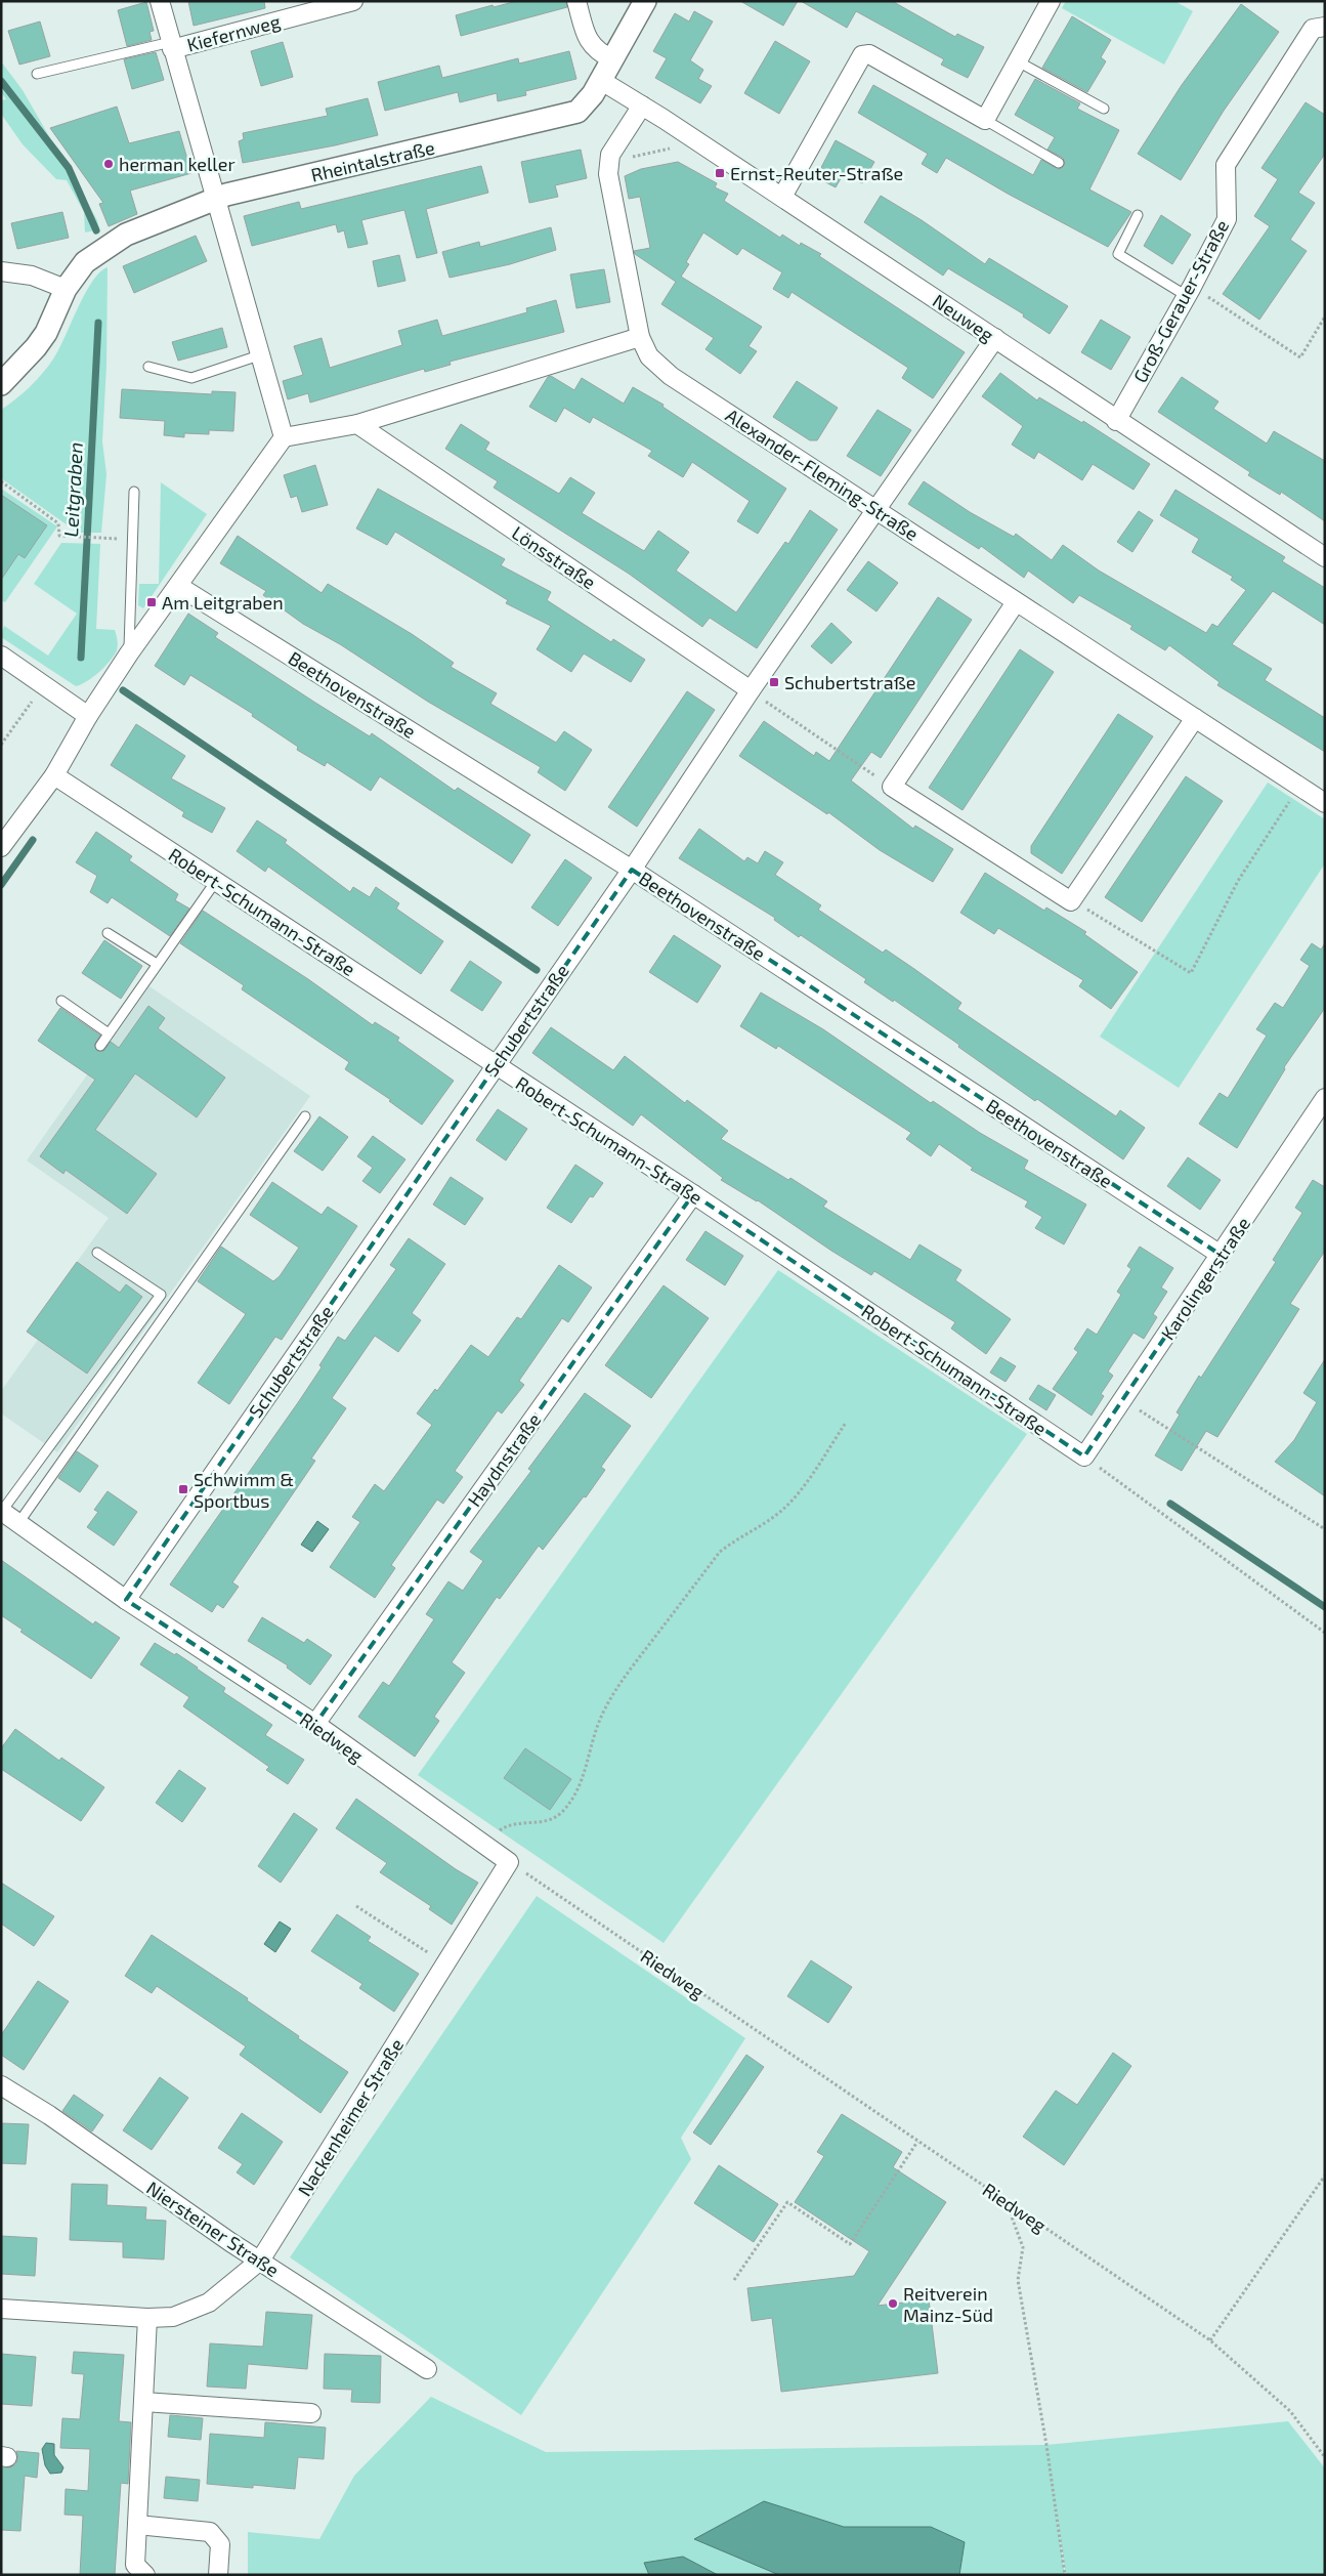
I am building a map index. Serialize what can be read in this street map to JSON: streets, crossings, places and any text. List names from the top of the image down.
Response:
{
  "streets": {
    "street": [
      "Kiefernweg",
      "Rheintalstraße",
      "Groß-Gerauer-Straße",
      "Neuweg",
      "Alexander-Fleming-Straße",
      "Lönsstraße",
      "Beethovenstraße",
      "Robert-Schumann-Straße",
      "Schubertstraße",
      "Karolingerstraße",
      "Haydnstraße",
      "Riedweg",
      "Nackenheimer Straße",
      "Niersteiner Straße"
    ]
  },
  "crossings": [
    ["Kiefernweg", "Rheintalstraße"],
    ["Rheintalstraße", "Neuweg"],
    ["Groß-Gerauer-Straße", "Neuweg"],
    ["Neuweg", "Schubertstraße"],
    ["Alexander-Fleming-Straße", "Schubertstraße"],
    ["Lönsstraße", "Schubertstraße"],
    ["Beethovenstraße", "Schubertstraße"],
    ["Beethovenstraße", "Karolingerstraße"],
    ["Robert-Schumann-Straße", "Schubertstraße"],
    ["Robert-Schumann-Straße", "Karolingerstraße"],
    ["Robert-Schumann-Straße", "Haydnstraße"],
    ["Schubertstraße", "Riedweg"],
    ["Haydnstraße", "Riedweg"],
    ["Riedweg", "Nackenheimer Straße"],
    ["Nackenheimer Straße", "Niersteiner Straße"]
  ],
  "water": ["Leitgraben"],
  "places": {
    "other": ["herman keller", "Reitverein Mainz-Süd"],
    "transit": [
      "Ernst-Reuter-Straße",
      "Am Leitgraben",
      "Schubertstraße",
      "Schwimm & Sportbus"
    ]
  }
}
